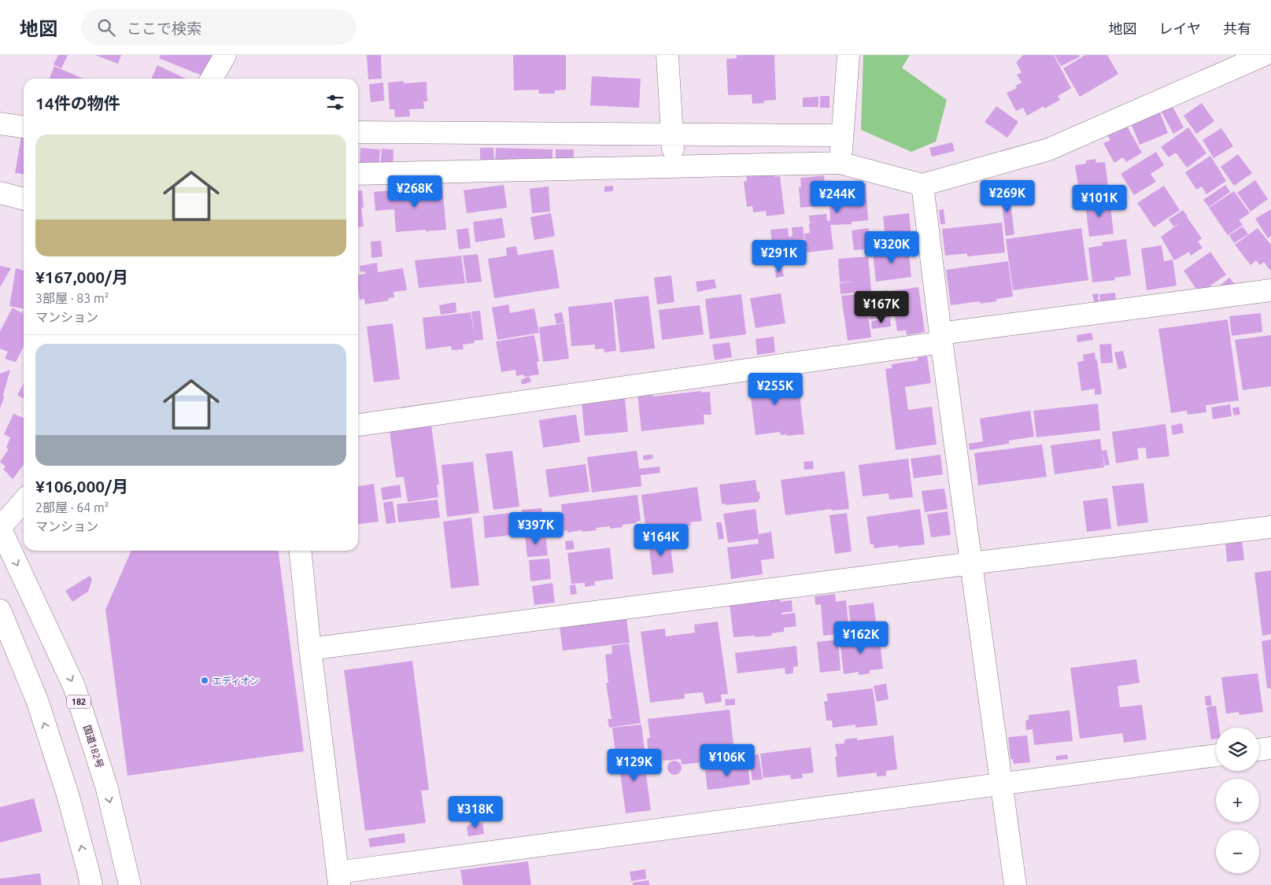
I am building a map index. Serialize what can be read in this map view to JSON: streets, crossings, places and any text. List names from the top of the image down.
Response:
{
  "streets": {
    "main road": ["182", "国道182号"]
  },
  "places": ["エディオン"],
  "page": {
    "header": "地図",
    "search": "ここで検索",
    "nav": ["地図", "レイヤ", "共有"],
    "heading": "14件の物件",
    "list": [
      {
        "name": "¥167,000/月",
        "note": "3部屋 · 83 m² · マンション"
      },
      {
        "name": "¥106,000/月",
        "note": "2部屋 · 64 m² · マンション"
      }
    ],
    "price": [
      "¥268K",
      "¥269K",
      "¥244K",
      "¥101K",
      "¥320K",
      "¥291K",
      "¥167K",
      "¥255K",
      "¥397K",
      "¥164K",
      "¥162K",
      "¥106K",
      "¥129K",
      "¥318K"
    ],
    "map_buttons": ["+", "−"]
  }
}
